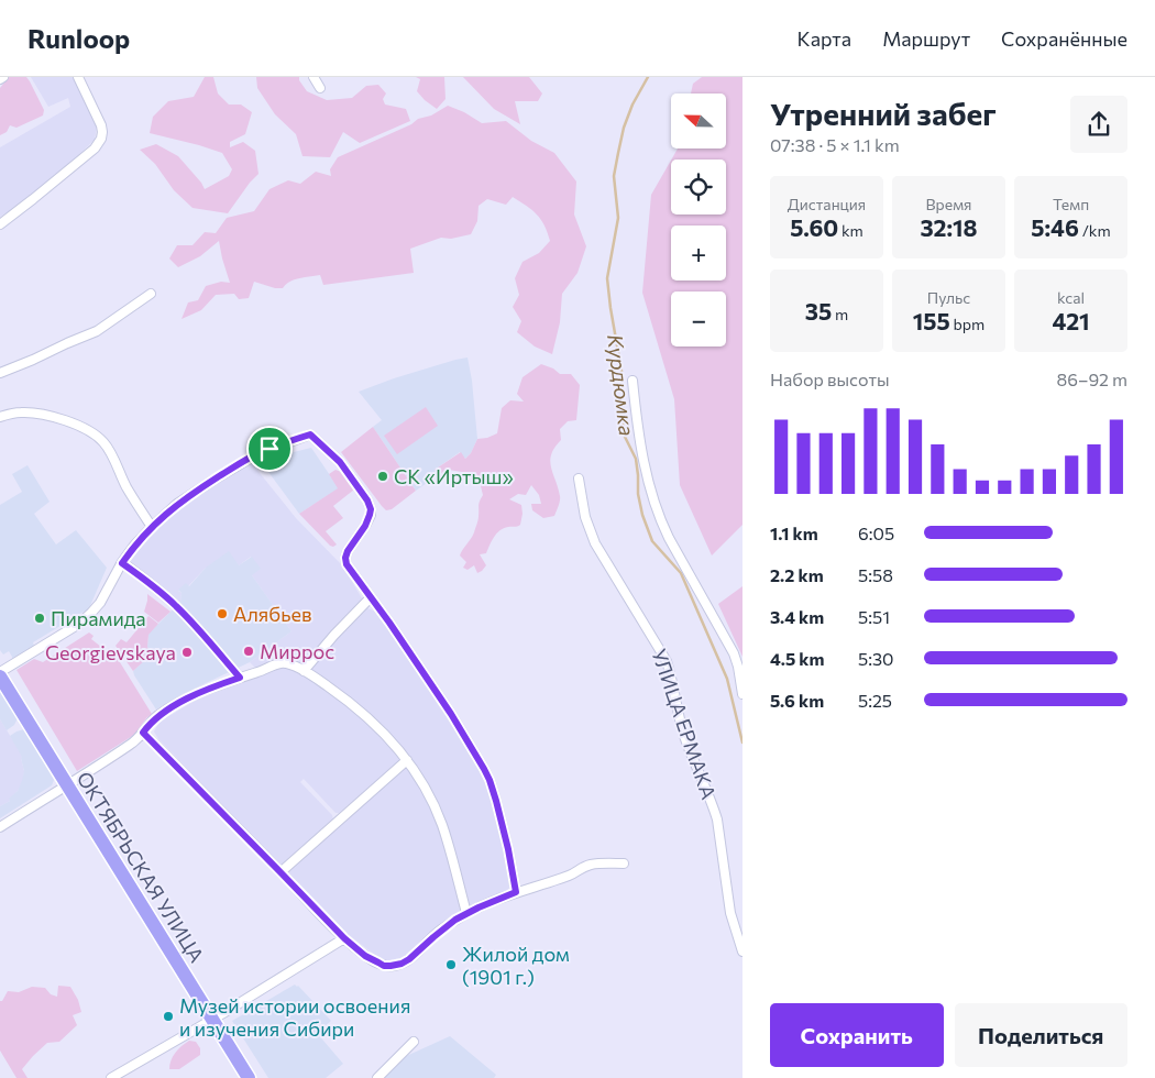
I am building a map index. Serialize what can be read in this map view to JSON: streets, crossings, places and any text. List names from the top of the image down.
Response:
{
  "streets": {
    "main road": ["ОКТЯБРЬСКАЯ УЛИЦА"],
    "street": ["УЛИЦА ЕРМАКА"]
  },
  "water": ["Курдюмка"],
  "places": [
    "СК «Иртыш»",
    "Алябьев",
    "Пирамида",
    "Миррос",
    "Georgievskaya",
    "Жилой дом (1901 г.)",
    "Музей истории освоения и изучения Сибири"
  ],
  "north": "left",
  "page": {
    "header": "Runloop",
    "nav": ["Карта", "Маршрут", "Сохранённые"],
    "heading": ["Утренний забег", "07:38 · 5 × 1.1 km"],
    "map_buttons": ["+", "−"],
    "stats": [
      ["Дистанция", "5.60 km"],
      ["Время", "32:18"],
      ["Темп", "5:46 /km"],
      ["35 m"],
      ["Пульс", "155 bpm"],
      ["kcal", "421"]
    ],
    "chart": ["Набор высоты", "86–92 m"],
    "list": [
      {
        "name": "1.1 km",
        "note": "6:05"
      },
      {
        "name": "2.2 km",
        "note": "5:58"
      },
      {
        "name": "3.4 km",
        "note": "5:51"
      },
      {
        "name": "4.5 km",
        "note": "5:30"
      },
      {
        "name": "5.6 km",
        "note": "5:25"
      }
    ],
    "buttons": ["Сохранить", "Поделиться"]
  }
}
